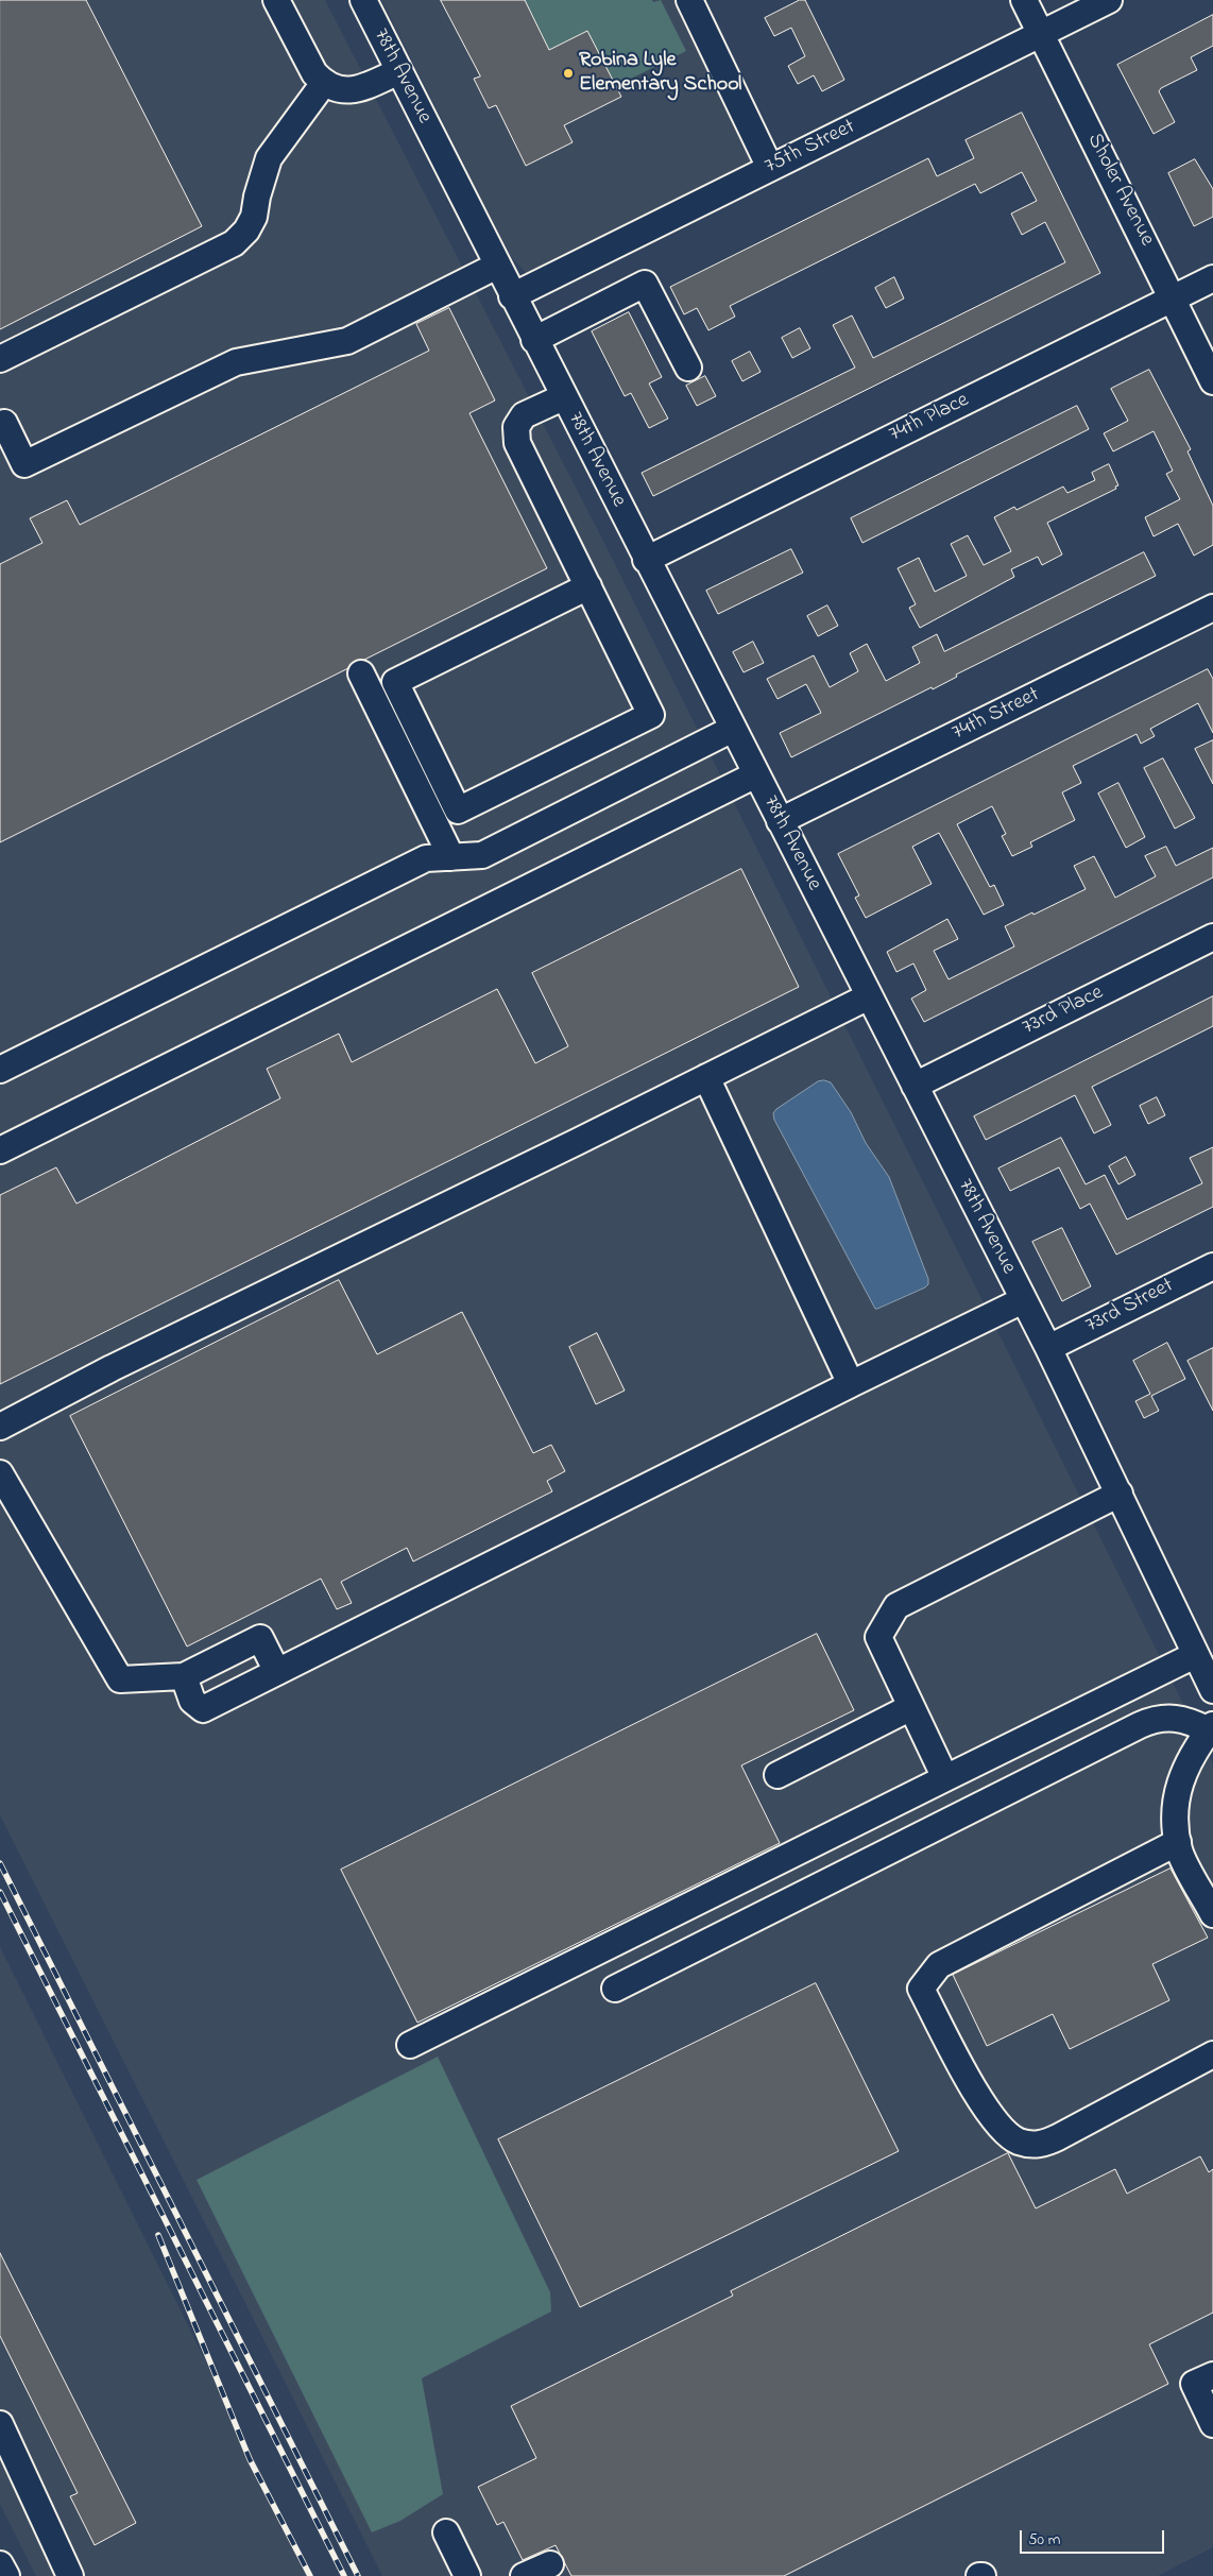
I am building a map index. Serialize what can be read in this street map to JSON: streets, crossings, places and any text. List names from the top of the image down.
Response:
{
  "streets": {
    "street": [
      "78th Avenue",
      "75th Street",
      "Sholer Avenue",
      "74th Place",
      "74th Street",
      "73rd Place",
      "73rd Street"
    ]
  },
  "crossings": [
    ["78th Avenue", "75th Street"],
    ["78th Avenue", "74th Place"],
    ["78th Avenue", "74th Street"],
    ["78th Avenue", "73rd Place"],
    ["78th Avenue", "73rd Street"],
    ["75th Street", "Sholer Avenue"],
    ["Sholer Avenue", "74th Place"]
  ],
  "places": ["Robina Lyle Elementary School"],
  "scale_bar": "50 m"
}
